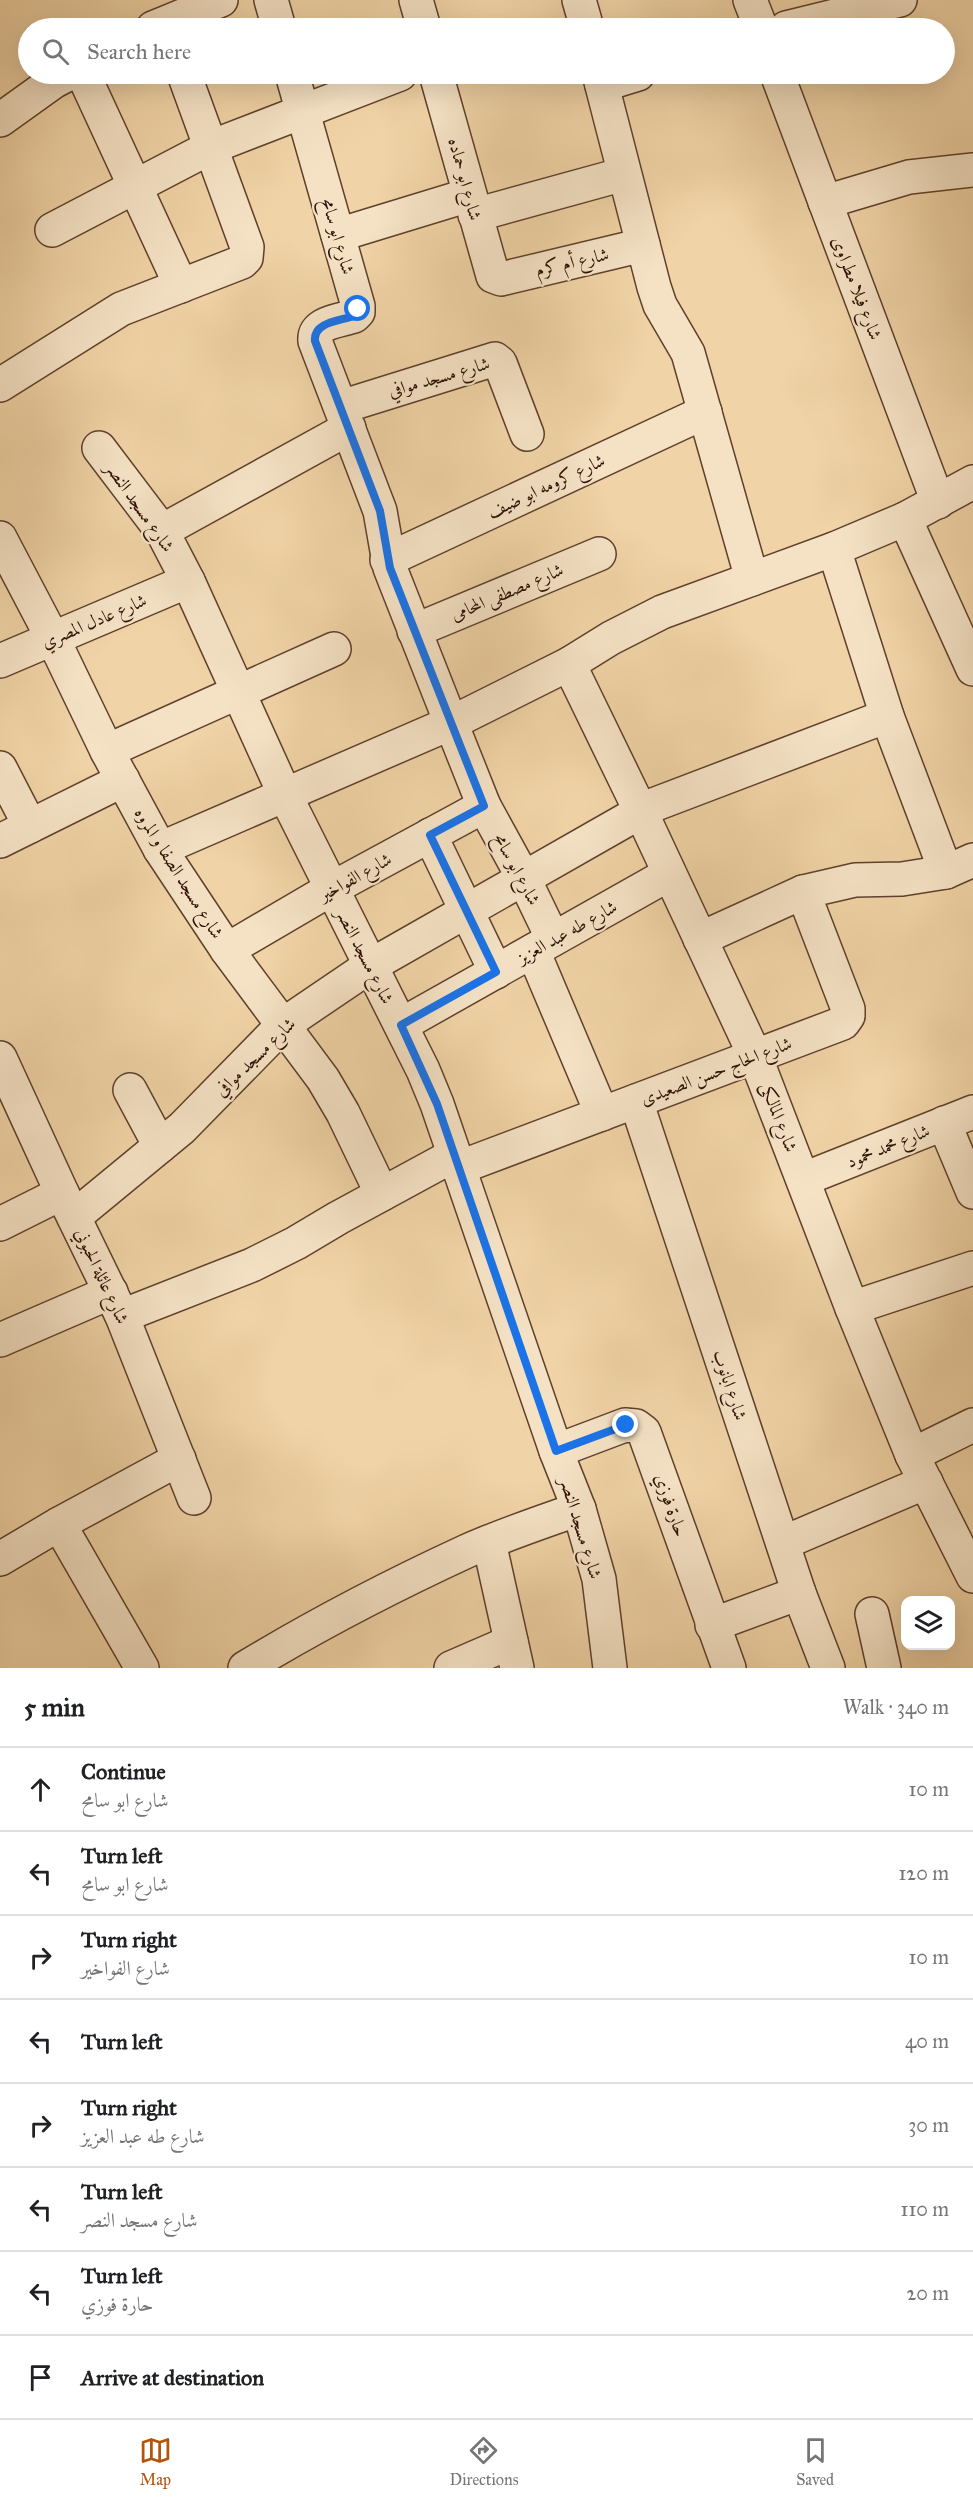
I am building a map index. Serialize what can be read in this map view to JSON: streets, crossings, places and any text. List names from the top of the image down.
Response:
{
  "streets": {
    "street": [
      "شارع ابو حماده",
      "شارع ابو سامح",
      "شارع أم كرم",
      "شارع فيلا مطراوى",
      "شارع مسجد موافي",
      "شارع كرومه ابو ضيف",
      "شارع مسجد النصر",
      "شارع مصطفى المحامى",
      "شارع عادل المصري",
      "شارع مسجد الصفا و المروه",
      "شارع الفواخير",
      "شارع طه عبد العزيز",
      "شارع الحاج حسن الصعيدى",
      "شارع المالكى",
      "شارع محمد محمود",
      "شارع عائلة الحبوني",
      "شارع ابانوب",
      "حارة فوزي"
    ]
  },
  "crossings": [
    ["شارع ابو حماده", "شارع أم كرم"],
    ["شارع ابو سامح", "شارع مسجد موافي"],
    ["شارع ابو سامح", "شارع كرومه ابو ضيف"],
    ["شارع ابو سامح", "شارع مصطفى المحامى"],
    ["شارع ابو سامح", "شارع الفواخير"],
    ["شارع ابو سامح", "شارع طه عبد العزيز"],
    ["شارع ابو سامح", "شارع الحاج حسن الصعيدى"],
    ["شارع مسجد موافي", "شارع مسجد النصر"],
    ["شارع مسجد موافي", "شارع مسجد الصفا و المروه"],
    ["شارع مسجد موافي", "شارع المالكى"],
    ["شارع مسجد موافي", "شارع عائلة الحبوني"],
    ["شارع مسجد النصر", "شارع عادل المصري"],
    ["شارع مسجد النصر", "شارع الفواخير"],
    ["شارع مسجد النصر", "شارع طه عبد العزيز"],
    ["شارع مسجد النصر", "شارع الحاج حسن الصعيدى"],
    ["شارع مسجد النصر", "حارة فوزي"],
    ["شارع عادل المصري", "شارع مسجد الصفا و المروه"],
    ["شارع مسجد الصفا و المروه", "شارع الفواخير"],
    ["شارع مسجد الصفا و المروه", "شارع الحاج حسن الصعيدى"],
    ["شارع طه عبد العزيز", "شارع المالكى"],
    ["شارع الحاج حسن الصعيدى", "شارع المالكى"],
    ["شارع الحاج حسن الصعيدى", "شارع عائلة الحبوني"],
    ["شارع الحاج حسن الصعيدى", "شارع ابانوب"],
    ["شارع المالكى", "شارع محمد محمود"]
  ],
  "page": {
    "search": "Search here",
    "heading": ["5 min", "Walk · 340 m"],
    "list": [
      ["Continue", "شارع ابو سامح", "10 m"],
      ["Turn left", "شارع ابو سامح", "120 m"],
      ["Turn right", "شارع الفواخير", "10 m"],
      ["Turn left", "40 m"],
      ["Turn right", "شارع طه عبد العزيز", "30 m"],
      ["Turn left", "شارع مسجد النصر", "110 m"],
      ["Turn left", "حارة فوزي", "20 m"],
      "Arrive at destination"
    ],
    "nav": ["Map", "Directions", "Saved"]
  }
}
